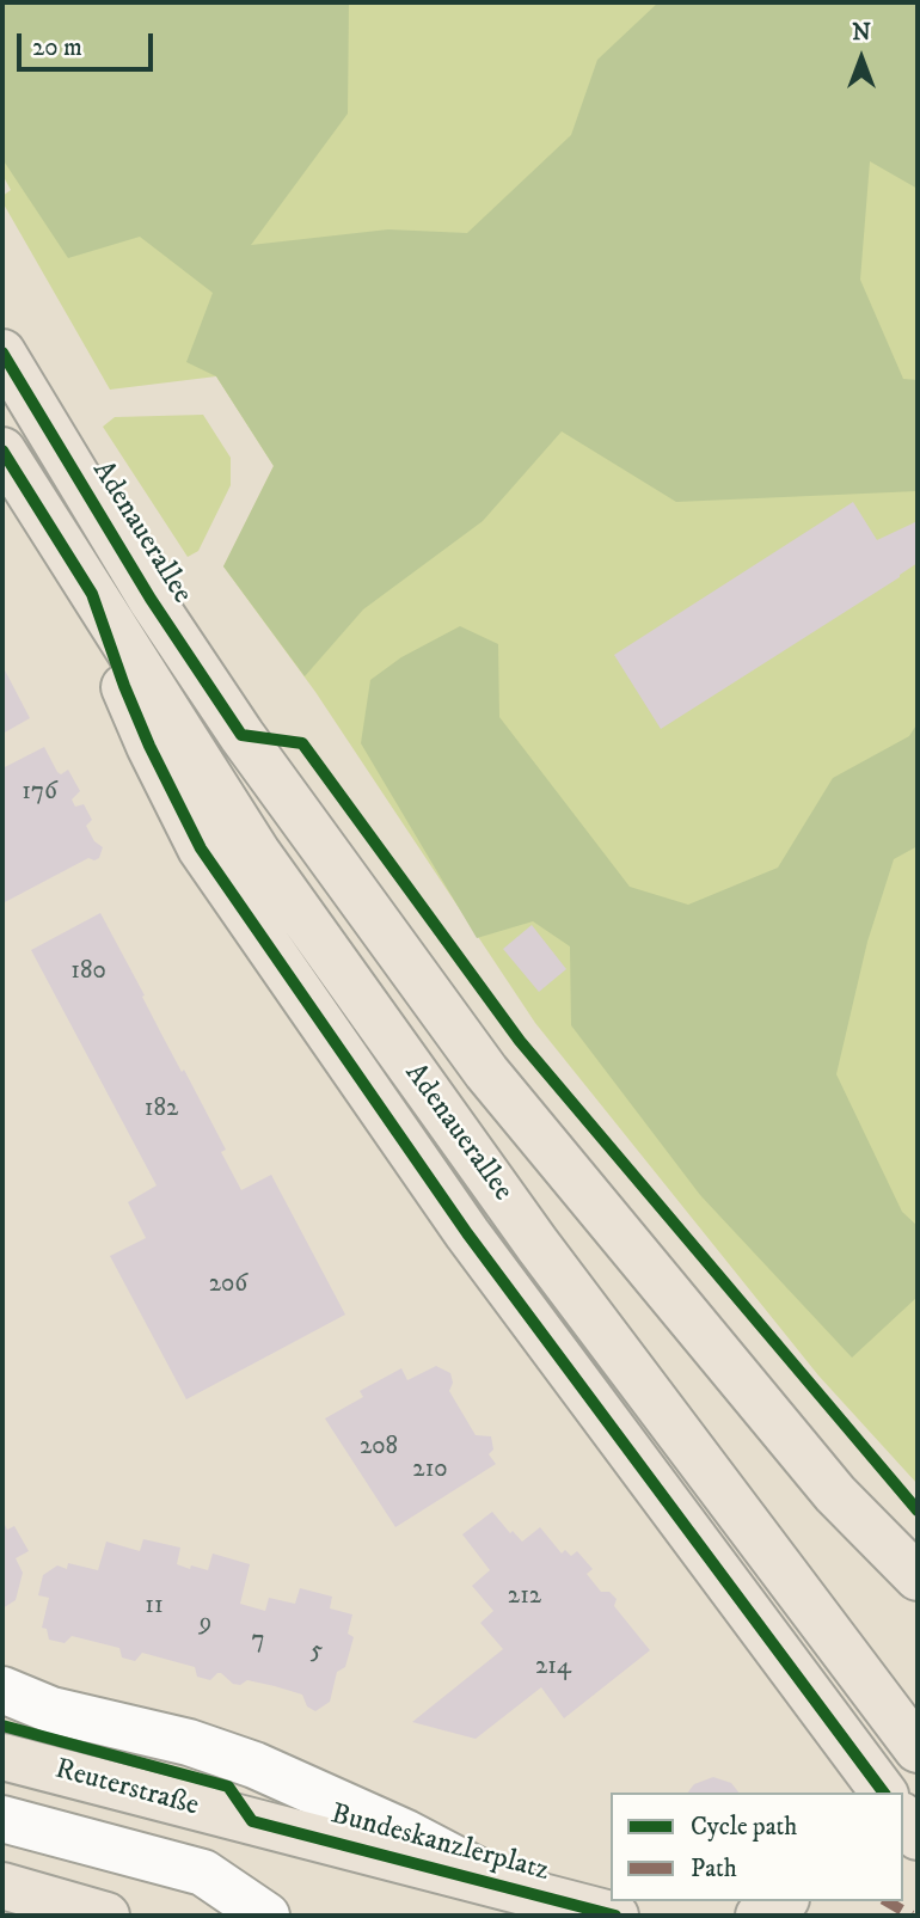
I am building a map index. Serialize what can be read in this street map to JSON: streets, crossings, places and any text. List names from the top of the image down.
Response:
{
  "streets": {
    "main road": ["Adenauerallee", "Reuterstraße", "Bundeskanzlerplatz"]
  },
  "crossings": [
    ["Reuterstraße", "Bundeskanzlerplatz"]
  ],
  "house_numbers": [
    "176",
    "180",
    "182",
    "206",
    "208",
    "210",
    "212",
    "11",
    "9",
    "7",
    "5",
    "214"
  ],
  "legend": ["Cycle path", "Path"],
  "scale_bar": "20 m",
  "north": "top"
}
